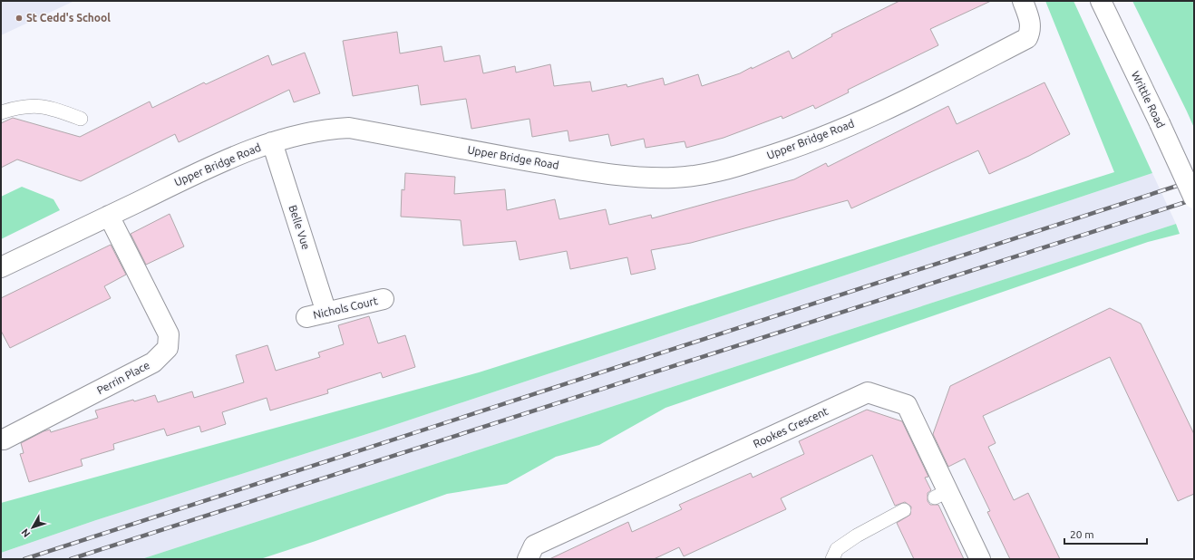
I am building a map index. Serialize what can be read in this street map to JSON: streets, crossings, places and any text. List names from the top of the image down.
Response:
{
  "streets": {
    "street": [
      "Writtle Road",
      "Upper Bridge Road",
      "Belle Vue",
      "Nichols Court",
      "Perrin Place",
      "Rookes Crescent"
    ]
  },
  "crossings": [
    ["Upper Bridge Road", "Belle Vue"],
    ["Upper Bridge Road", "Perrin Place"],
    ["Belle Vue", "Nichols Court"]
  ],
  "places": ["St Cedd's School"],
  "scale_bar": "20 m",
  "north": "bottom left"
}
